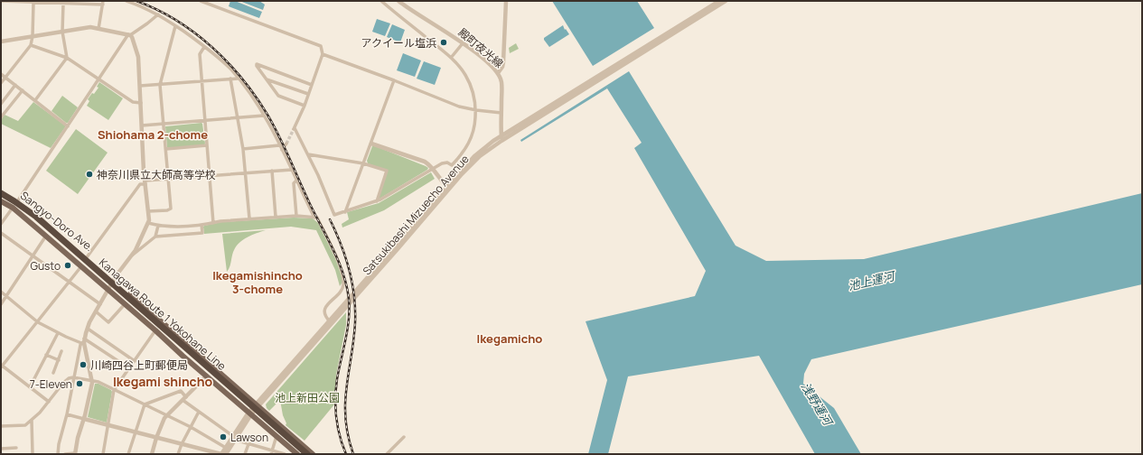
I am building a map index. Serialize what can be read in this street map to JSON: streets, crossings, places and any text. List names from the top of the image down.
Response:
{
  "streets": {
    "highway": ["Kanagawa Route 1 Yokohane Line"],
    "main road": ["Sangyo-Doro Ave."],
    "street": ["殿町夜光線", "Satsukibashi Mizuecho Avenue"]
  },
  "crossings": [
    ["殿町夜光線", "Satsukibashi Mizuecho Avenue"],
    ["Satsukibashi Mizuecho Avenue", "Sangyo-Doro Ave."],
    ["Sangyo-Doro Ave.", "Kanagawa Route 1 Yokohane Line"]
  ],
  "districts": [
    "Shiohama 2-chome",
    "Ikegamishincho 3-chome",
    "Ikegamicho",
    "Ikegami shincho"
  ],
  "water": ["池上運河", "浅野運河"],
  "parks": ["池上新田公園"],
  "places": [
    "アクイール塩浜",
    "神奈川県立大師高等学校",
    "Gusto",
    "川崎四谷上町郵便局",
    "7-Eleven",
    "Lawson"
  ]
}
